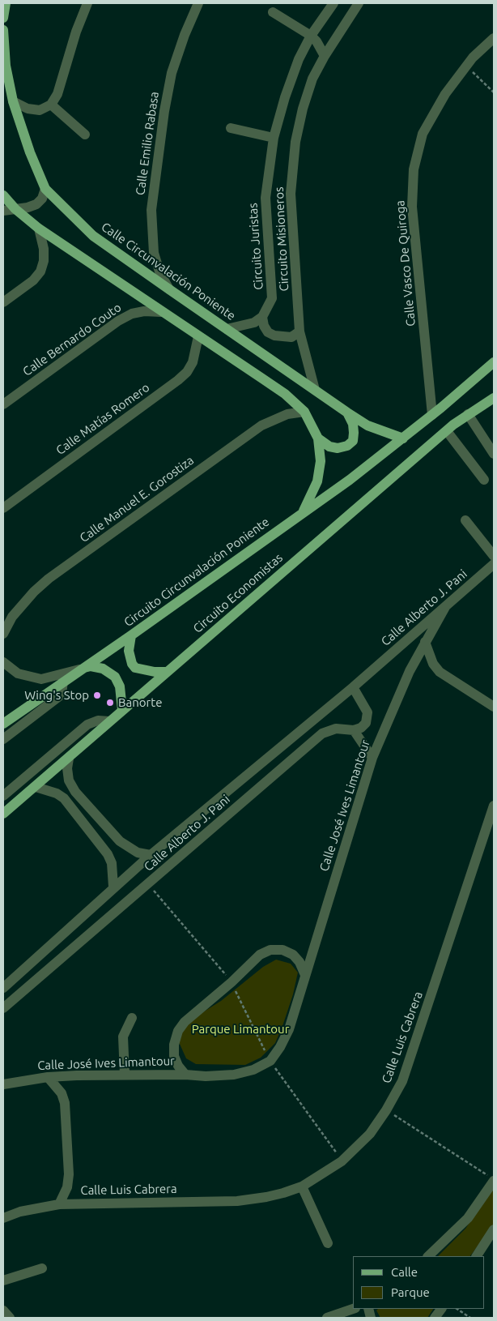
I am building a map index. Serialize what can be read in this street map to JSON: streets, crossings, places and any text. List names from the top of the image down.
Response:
{
  "streets": {
    "main road": ["Calle Circunvalación Poniente", "Circuito Circunvalación Poniente", "Circuito Economistas"],
    "street": [
      "Calle Emilio Rabasa",
      "Circuito Misioneros",
      "Circuito Juristas",
      "Calle Vasco De Quiroga",
      "Calle Bernardo Couto",
      "Calle Matías Romero",
      "Calle Manuel E. Gorostiza",
      "Calle Alberto J. Pani",
      "Calle José Ives Limantour",
      "Calle Luis Cabrera"
    ]
  },
  "crossings": [
    ["Calle Emilio Rabasa", "Calle Circunvalación Poniente"],
    ["Circuito Misioneros", "Calle Circunvalación Poniente"],
    ["Calle Circunvalación Poniente", "Circuito Circunvalación Poniente"],
    ["Calle Alberto J. Pani", "Calle José Ives Limantour"]
  ],
  "parks": ["Parque Limantour"],
  "places": ["Wing's Stop", "Banorte"],
  "legend": ["Calle", "Parque"]
}
